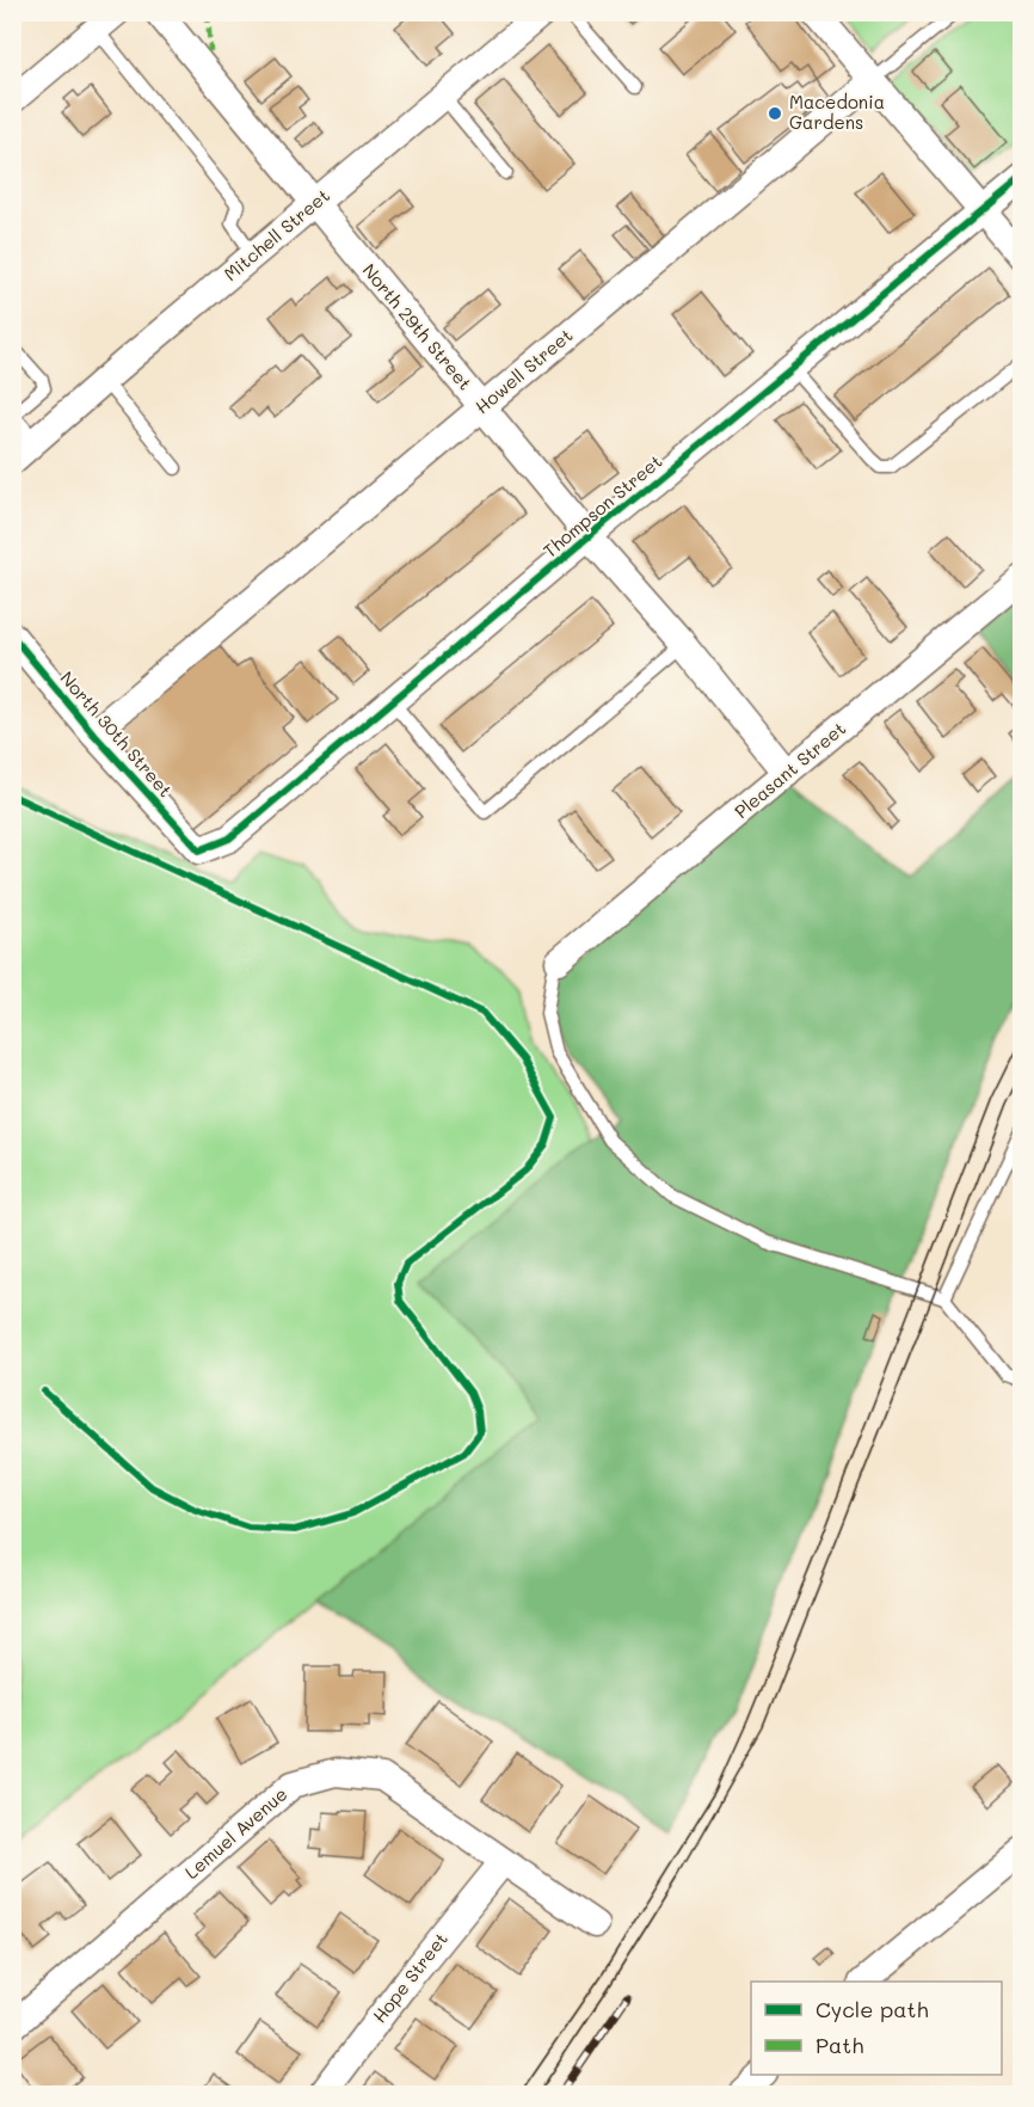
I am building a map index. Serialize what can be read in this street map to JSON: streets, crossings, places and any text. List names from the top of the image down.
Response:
{
  "streets": {
    "street": [
      "Mitchell Street",
      "North 29th Street",
      "Howell Street",
      "Thompson Street",
      "North 30th Street",
      "Pleasant Street",
      "Lemuel Avenue",
      "Hope Street"
    ]
  },
  "crossings": [
    ["Mitchell Street", "North 29th Street"],
    ["North 29th Street", "Howell Street"],
    ["North 29th Street", "Thompson Street"],
    ["North 29th Street", "Pleasant Street"],
    ["Howell Street", "North 30th Street"],
    ["Thompson Street", "North 30th Street"],
    ["Lemuel Avenue", "Hope Street"]
  ],
  "places": ["Macedonia Gardens"],
  "legend": ["Cycle path", "Path"]
}
